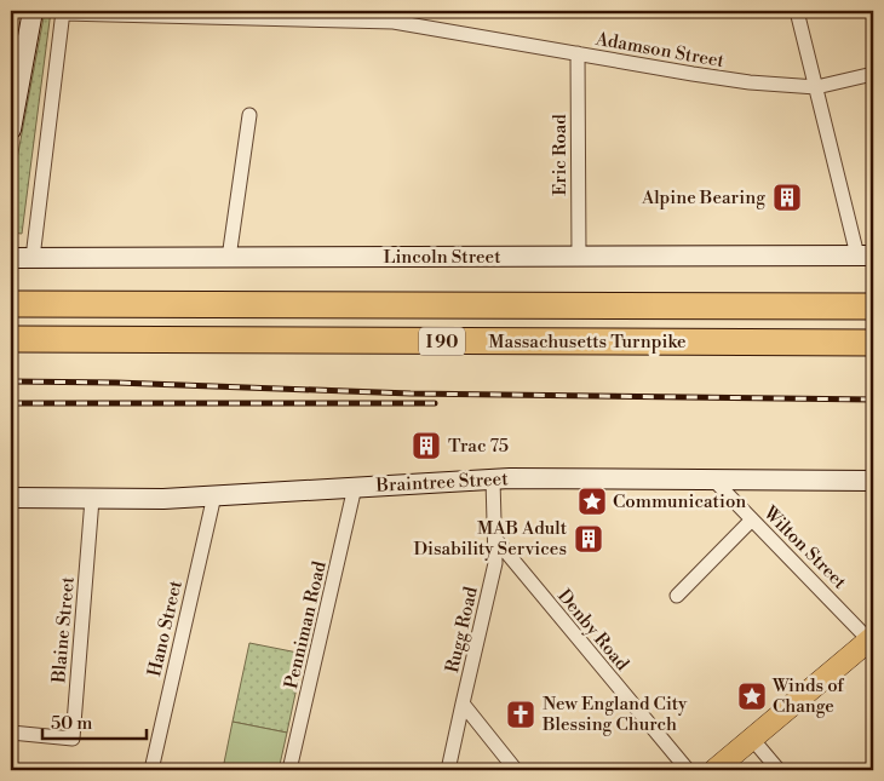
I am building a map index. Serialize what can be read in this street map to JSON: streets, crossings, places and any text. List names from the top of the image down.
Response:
{
  "streets": {
    "highway": ["I 90", "Massachusetts Turnpike"],
    "street": [
      "Adamson Street",
      "Eric Road",
      "Lincoln Street",
      "Braintree Street",
      "Wilton Street",
      "Penniman Road",
      "Hano Street",
      "Blaine Street",
      "Rugg Road",
      "Denby Road"
    ]
  },
  "crossings": [
    ["Adamson Street", "Eric Road"],
    ["Eric Road", "Lincoln Street"],
    ["Braintree Street", "Wilton Street"],
    ["Braintree Street", "Penniman Road"],
    ["Braintree Street", "Hano Street"],
    ["Braintree Street", "Blaine Street"],
    ["Braintree Street", "Rugg Road"],
    ["Rugg Road", "Denby Road"]
  ],
  "places": {
    "building": ["Alpine Bearing", "Trac 75", "MAB Adult Disability Services"],
    "place": ["Communication", "Winds of Change"],
    "church": ["New England City Blessing Church"]
  },
  "scale_bar": "50 m"
}
